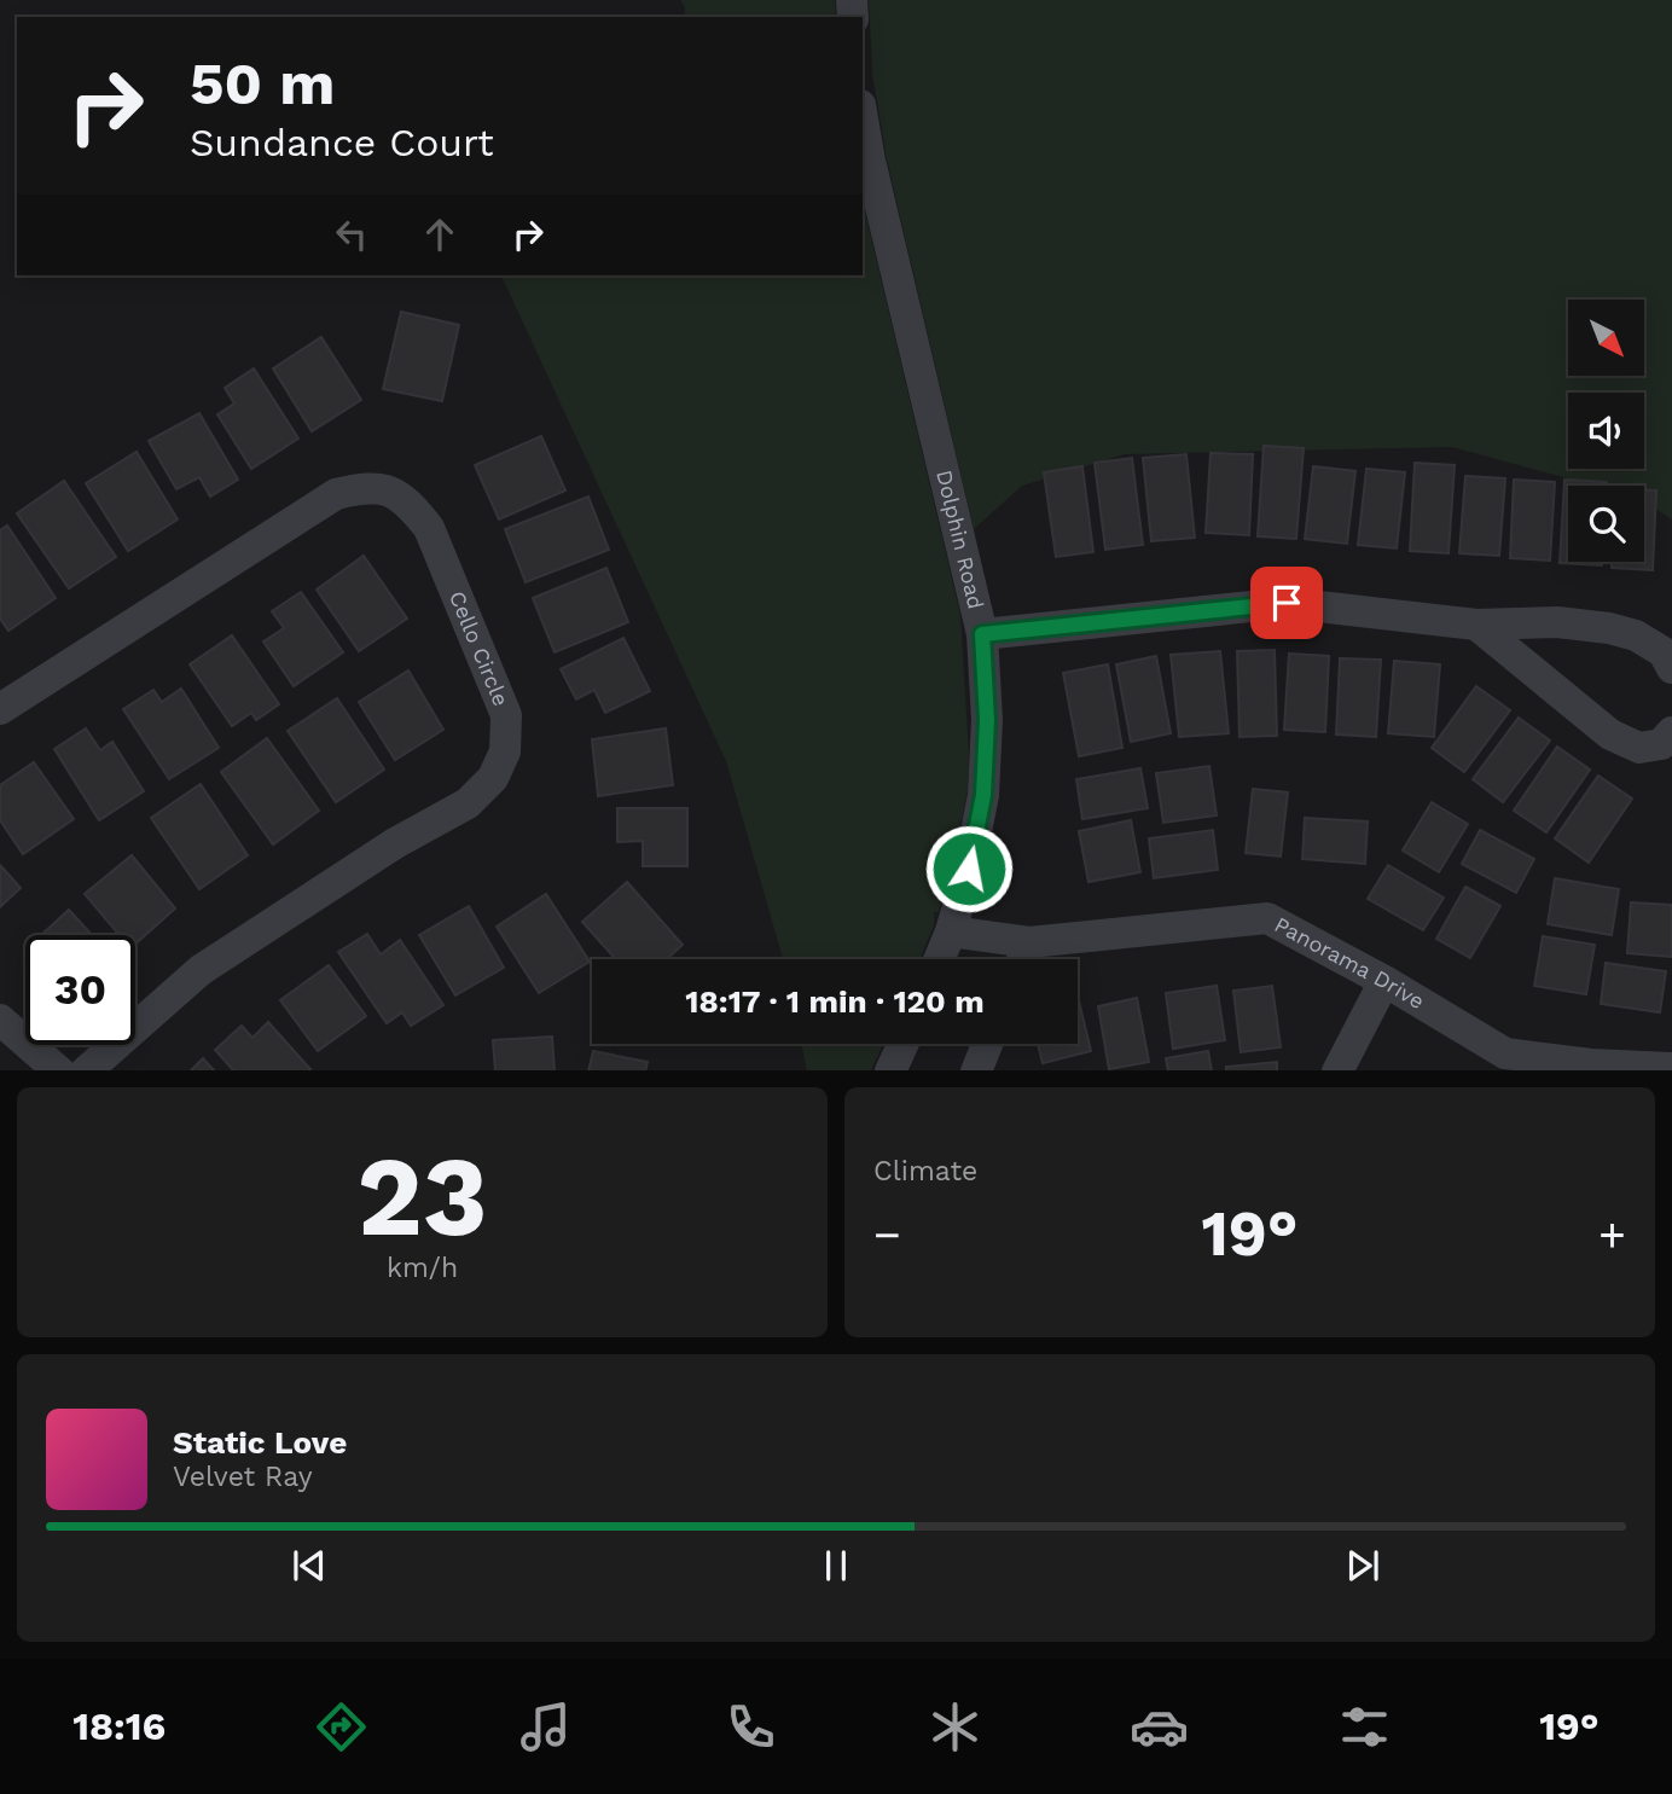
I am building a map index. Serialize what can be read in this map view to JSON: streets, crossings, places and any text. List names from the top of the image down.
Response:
{
  "streets": {
    "street": ["Dolphin Road", "Cello Circle", "Panorama Drive"]
  },
  "crossings": [
    ["Dolphin Road", "Panorama Drive"]
  ],
  "north": "bottom right",
  "page": {
    "turn": ["50 m", "Sundance Court"],
    "limit": "30",
    "trip": "18:17 · 1 min · 120 m",
    "tile": [
      ["23", "km/h"],
      "Climate"
    ],
    "heat": ["−", "19°", "+"],
    "song": ["Static Love", "Velvet Ray"],
    "tabs": ["18:16", "19°"]
  }
}
